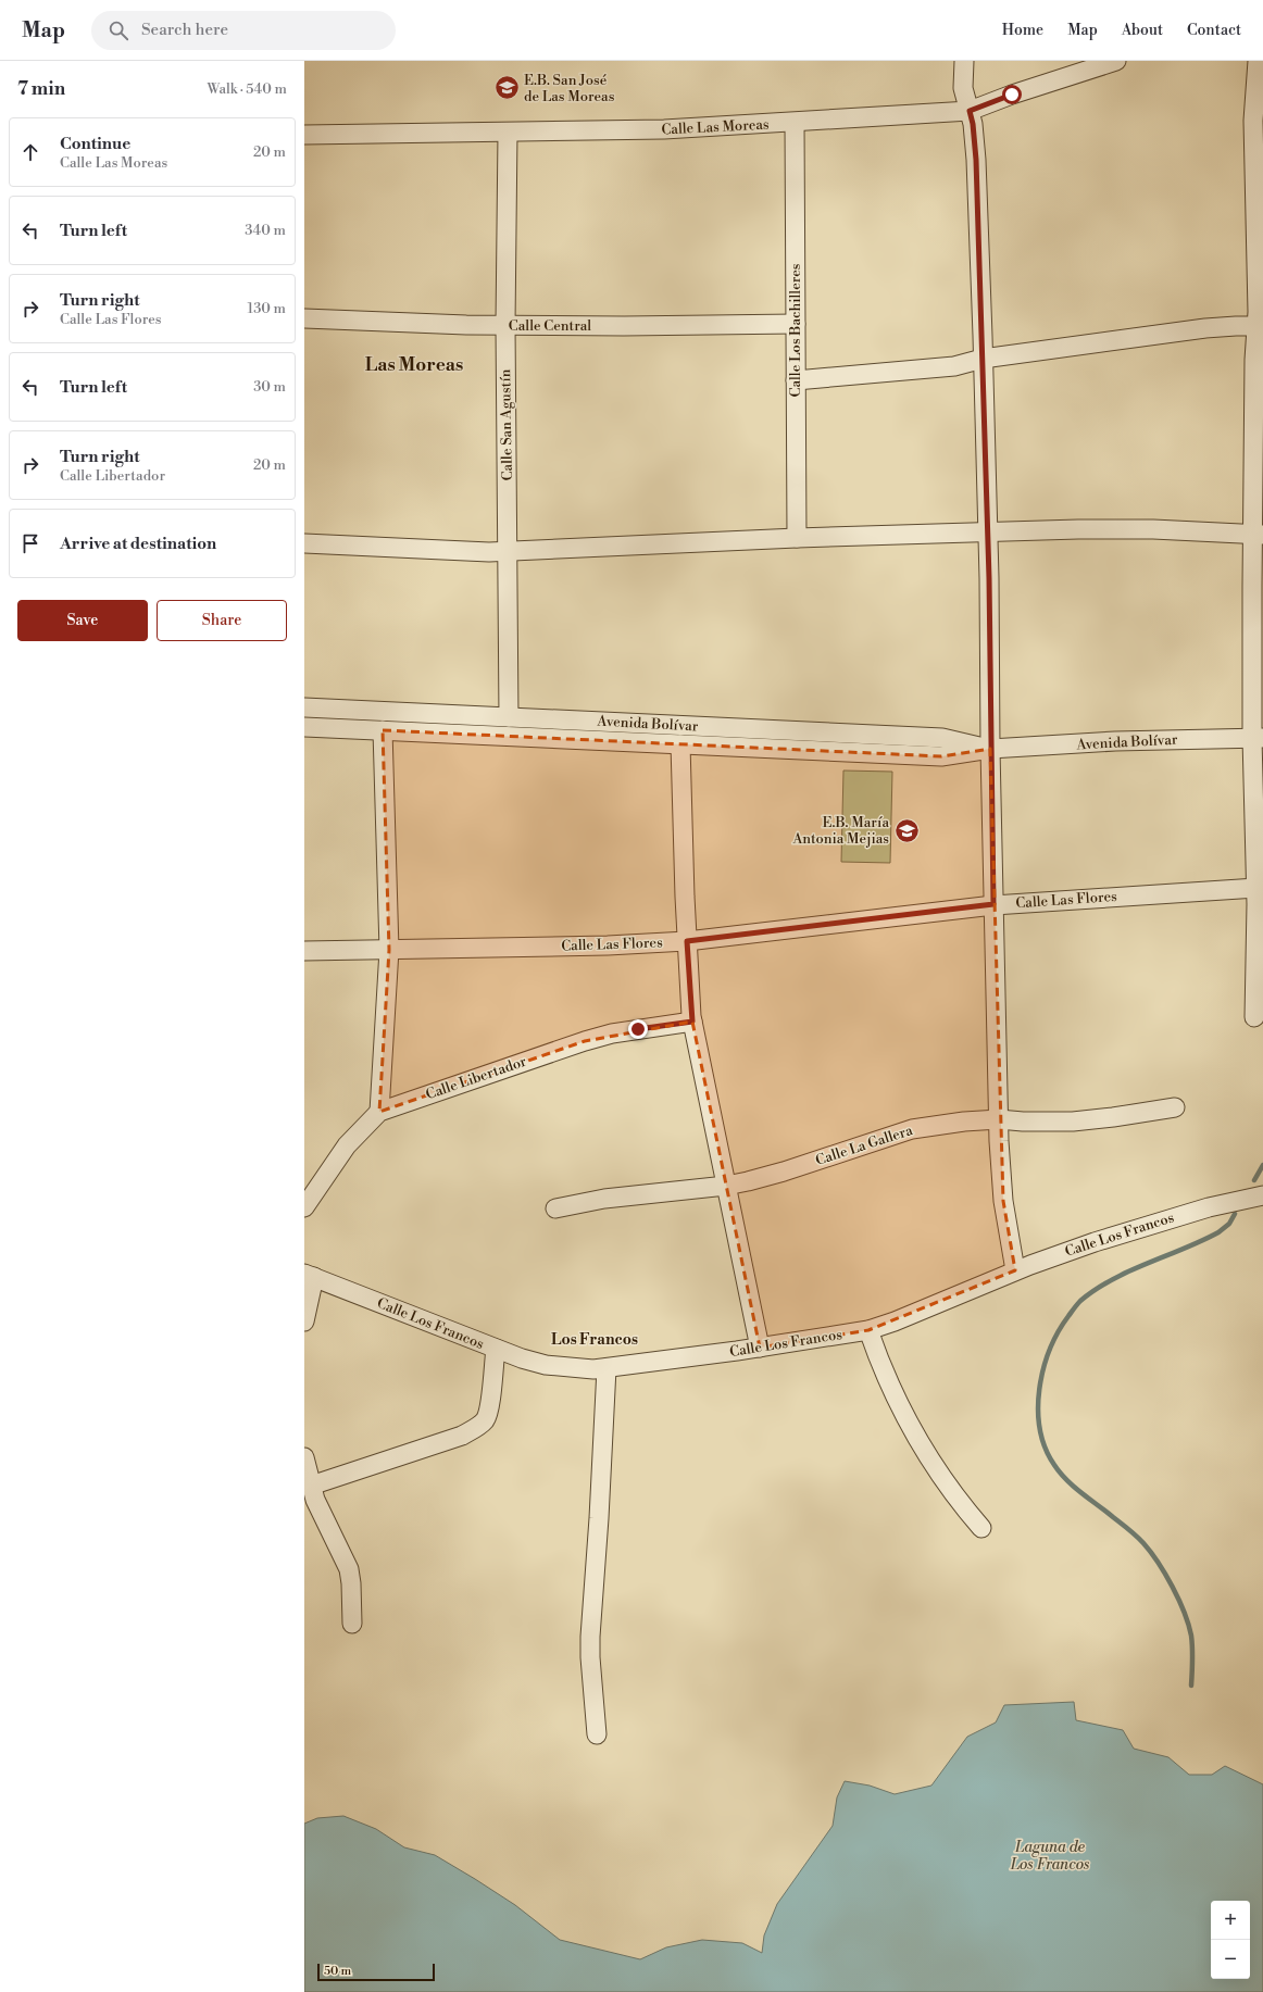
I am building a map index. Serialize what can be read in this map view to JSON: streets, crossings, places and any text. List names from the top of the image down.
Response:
{
  "streets": {
    "street": [
      "Calle Las Moreas",
      "Calle Central",
      "Calle Los Bachilleres",
      "Calle San Agustín",
      "Avenida Bolívar",
      "Calle Las Flores",
      "Calle Libertador",
      "Calle La Gallera",
      "Calle Los Francos"
    ]
  },
  "crossings": [
    ["Calle Las Moreas", "Calle Los Bachilleres"],
    ["Calle Las Moreas", "Calle San Agustín"],
    ["Calle Central", "Calle Los Bachilleres"],
    ["Calle Central", "Calle San Agustín"],
    ["Calle San Agustín", "Avenida Bolívar"]
  ],
  "districts": ["Las Moreas", "Los Francos"],
  "water": ["Laguna de Los Francos"],
  "places": {
    "school or university": ["E.B. San José de Las Moreas", "E.B. María Antonia Mejias"]
  },
  "scale_bar": "50 m",
  "page": {
    "header": "Map",
    "search": "Search here",
    "nav": [
      "Home",
      "Map",
      "About",
      "Contact"
    ],
    "heading": ["7 min", "Walk · 540 m"],
    "list": [
      ["Continue", "Calle Las Moreas", "20 m"],
      ["Turn left", "340 m"],
      ["Turn right", "Calle Las Flores", "130 m"],
      ["Turn left", "30 m"],
      ["Turn right", "Calle Libertador", "20 m"],
      "Arrive at destination"
    ],
    "buttons": ["Save", "Share"],
    "map_buttons": ["+", "−"],
    "scale": "50 m"
  }
}
